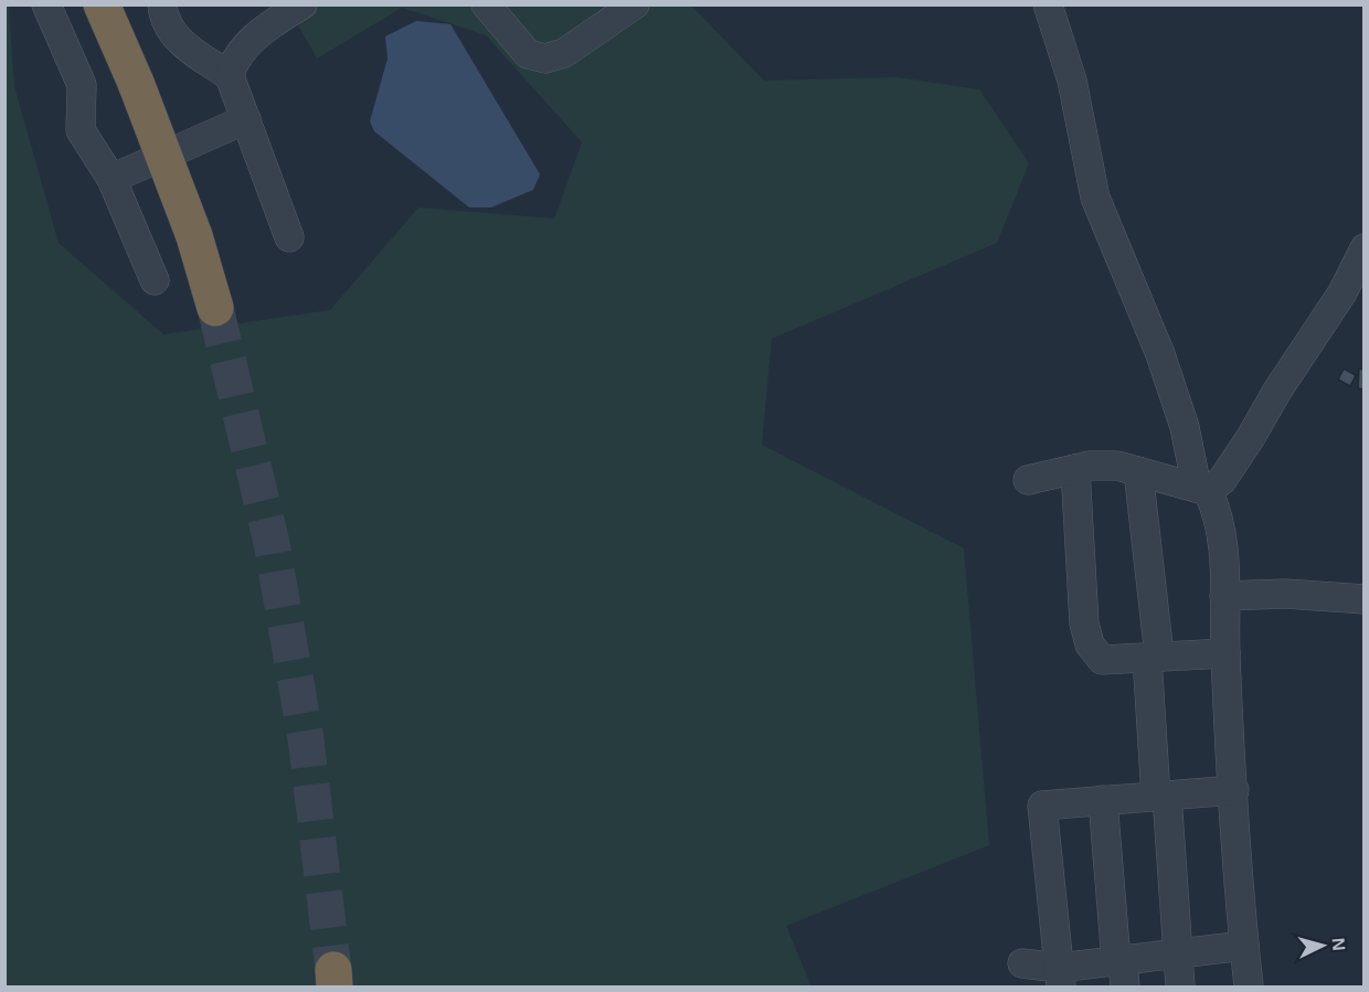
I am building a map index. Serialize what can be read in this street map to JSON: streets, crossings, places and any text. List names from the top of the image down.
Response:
{
  "north": "right"
}
